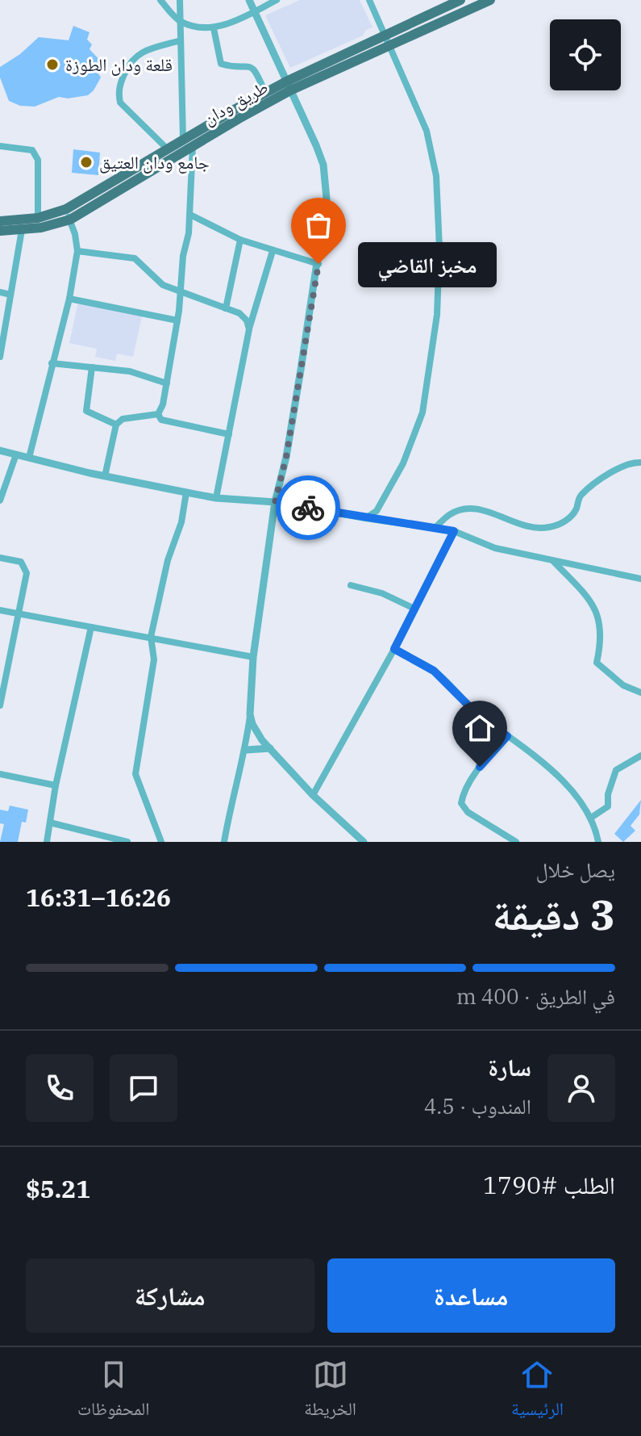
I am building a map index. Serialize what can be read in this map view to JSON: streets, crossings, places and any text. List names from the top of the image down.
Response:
{
  "streets": {
    "main road": ["طريق ودان"]
  },
  "places": ["قلعة ودان الطوزة", "جامع ودان العتيق", "مخبز القاضي"],
  "page": {
    "bubble": "مخبز القاضي",
    "heading": ["3 دقيقة", "يصل خلال", "16:26–16:31"],
    "panel": [
      "سارة",
      "المندوب · 4.5",
      "الطلب #1790",
      "$5.21"
    ],
    "bar": "في الطريق · 400 m",
    "buttons": ["مساعدة", "مشاركة"],
    "tabs": ["الرئيسية", "الخريطة", "المحفوظات"]
  }
}
